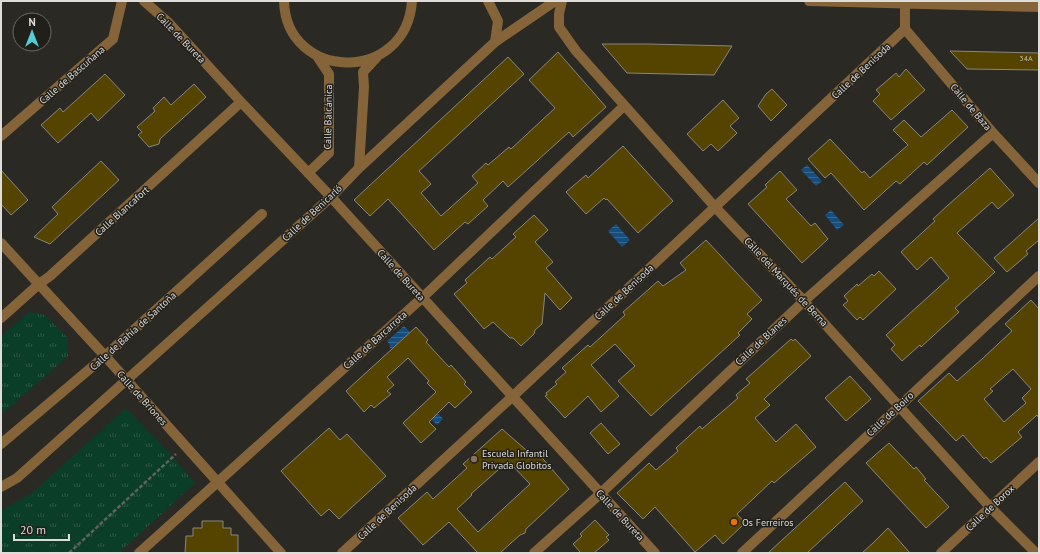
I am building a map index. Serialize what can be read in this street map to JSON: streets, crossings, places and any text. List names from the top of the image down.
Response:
{
  "streets": {
    "street": [
      "Calle de Bureta",
      "Calle de Benisoda",
      "Calle de Bascuñana",
      "Calle de Baza",
      "Calle Balcánica",
      "Calle Blancafort",
      "Calle de Benicarló",
      "Calle del Marqués de Berna",
      "Calle de Bahía de Santoña",
      "Calle de Barcarrota",
      "Calle de Blanes",
      "Calle de Briones",
      "Calle de Boiro",
      "Calle de Borox"
    ]
  },
  "crossings": [
    ["Calle de Bureta", "Calle de Benisoda"],
    ["Calle de Bureta", "Calle Balcánica"],
    ["Calle de Bureta", "Calle Blancafort"],
    ["Calle de Bureta", "Calle de Benicarló"],
    ["Calle de Bureta", "Calle de Barcarrota"],
    ["Calle de Bureta", "Calle de Blanes"],
    ["Calle de Benisoda", "Calle de Baza"],
    ["Calle de Benisoda", "Calle del Marqués de Berna"],
    ["Calle de Baza", "Calle de Blanes"],
    ["Calle Blancafort", "Calle de Briones"],
    ["Calle de Benicarló", "Calle de Briones"],
    ["Calle del Marqués de Berna", "Calle de Barcarrota"],
    ["Calle del Marqués de Berna", "Calle de Blanes"],
    ["Calle del Marqués de Berna", "Calle de Boiro"],
    ["Calle del Marqués de Berna", "Calle de Borox"],
    ["Calle de Bahía de Santoña", "Calle de Briones"],
    ["Calle de Barcarrota", "Calle de Briones"]
  ],
  "places": ["Escuela Infantil Privada Globitos", "Os Ferreiros"],
  "house_numbers": ["34A"],
  "scale_bar": "20 m",
  "north": "top"
}
